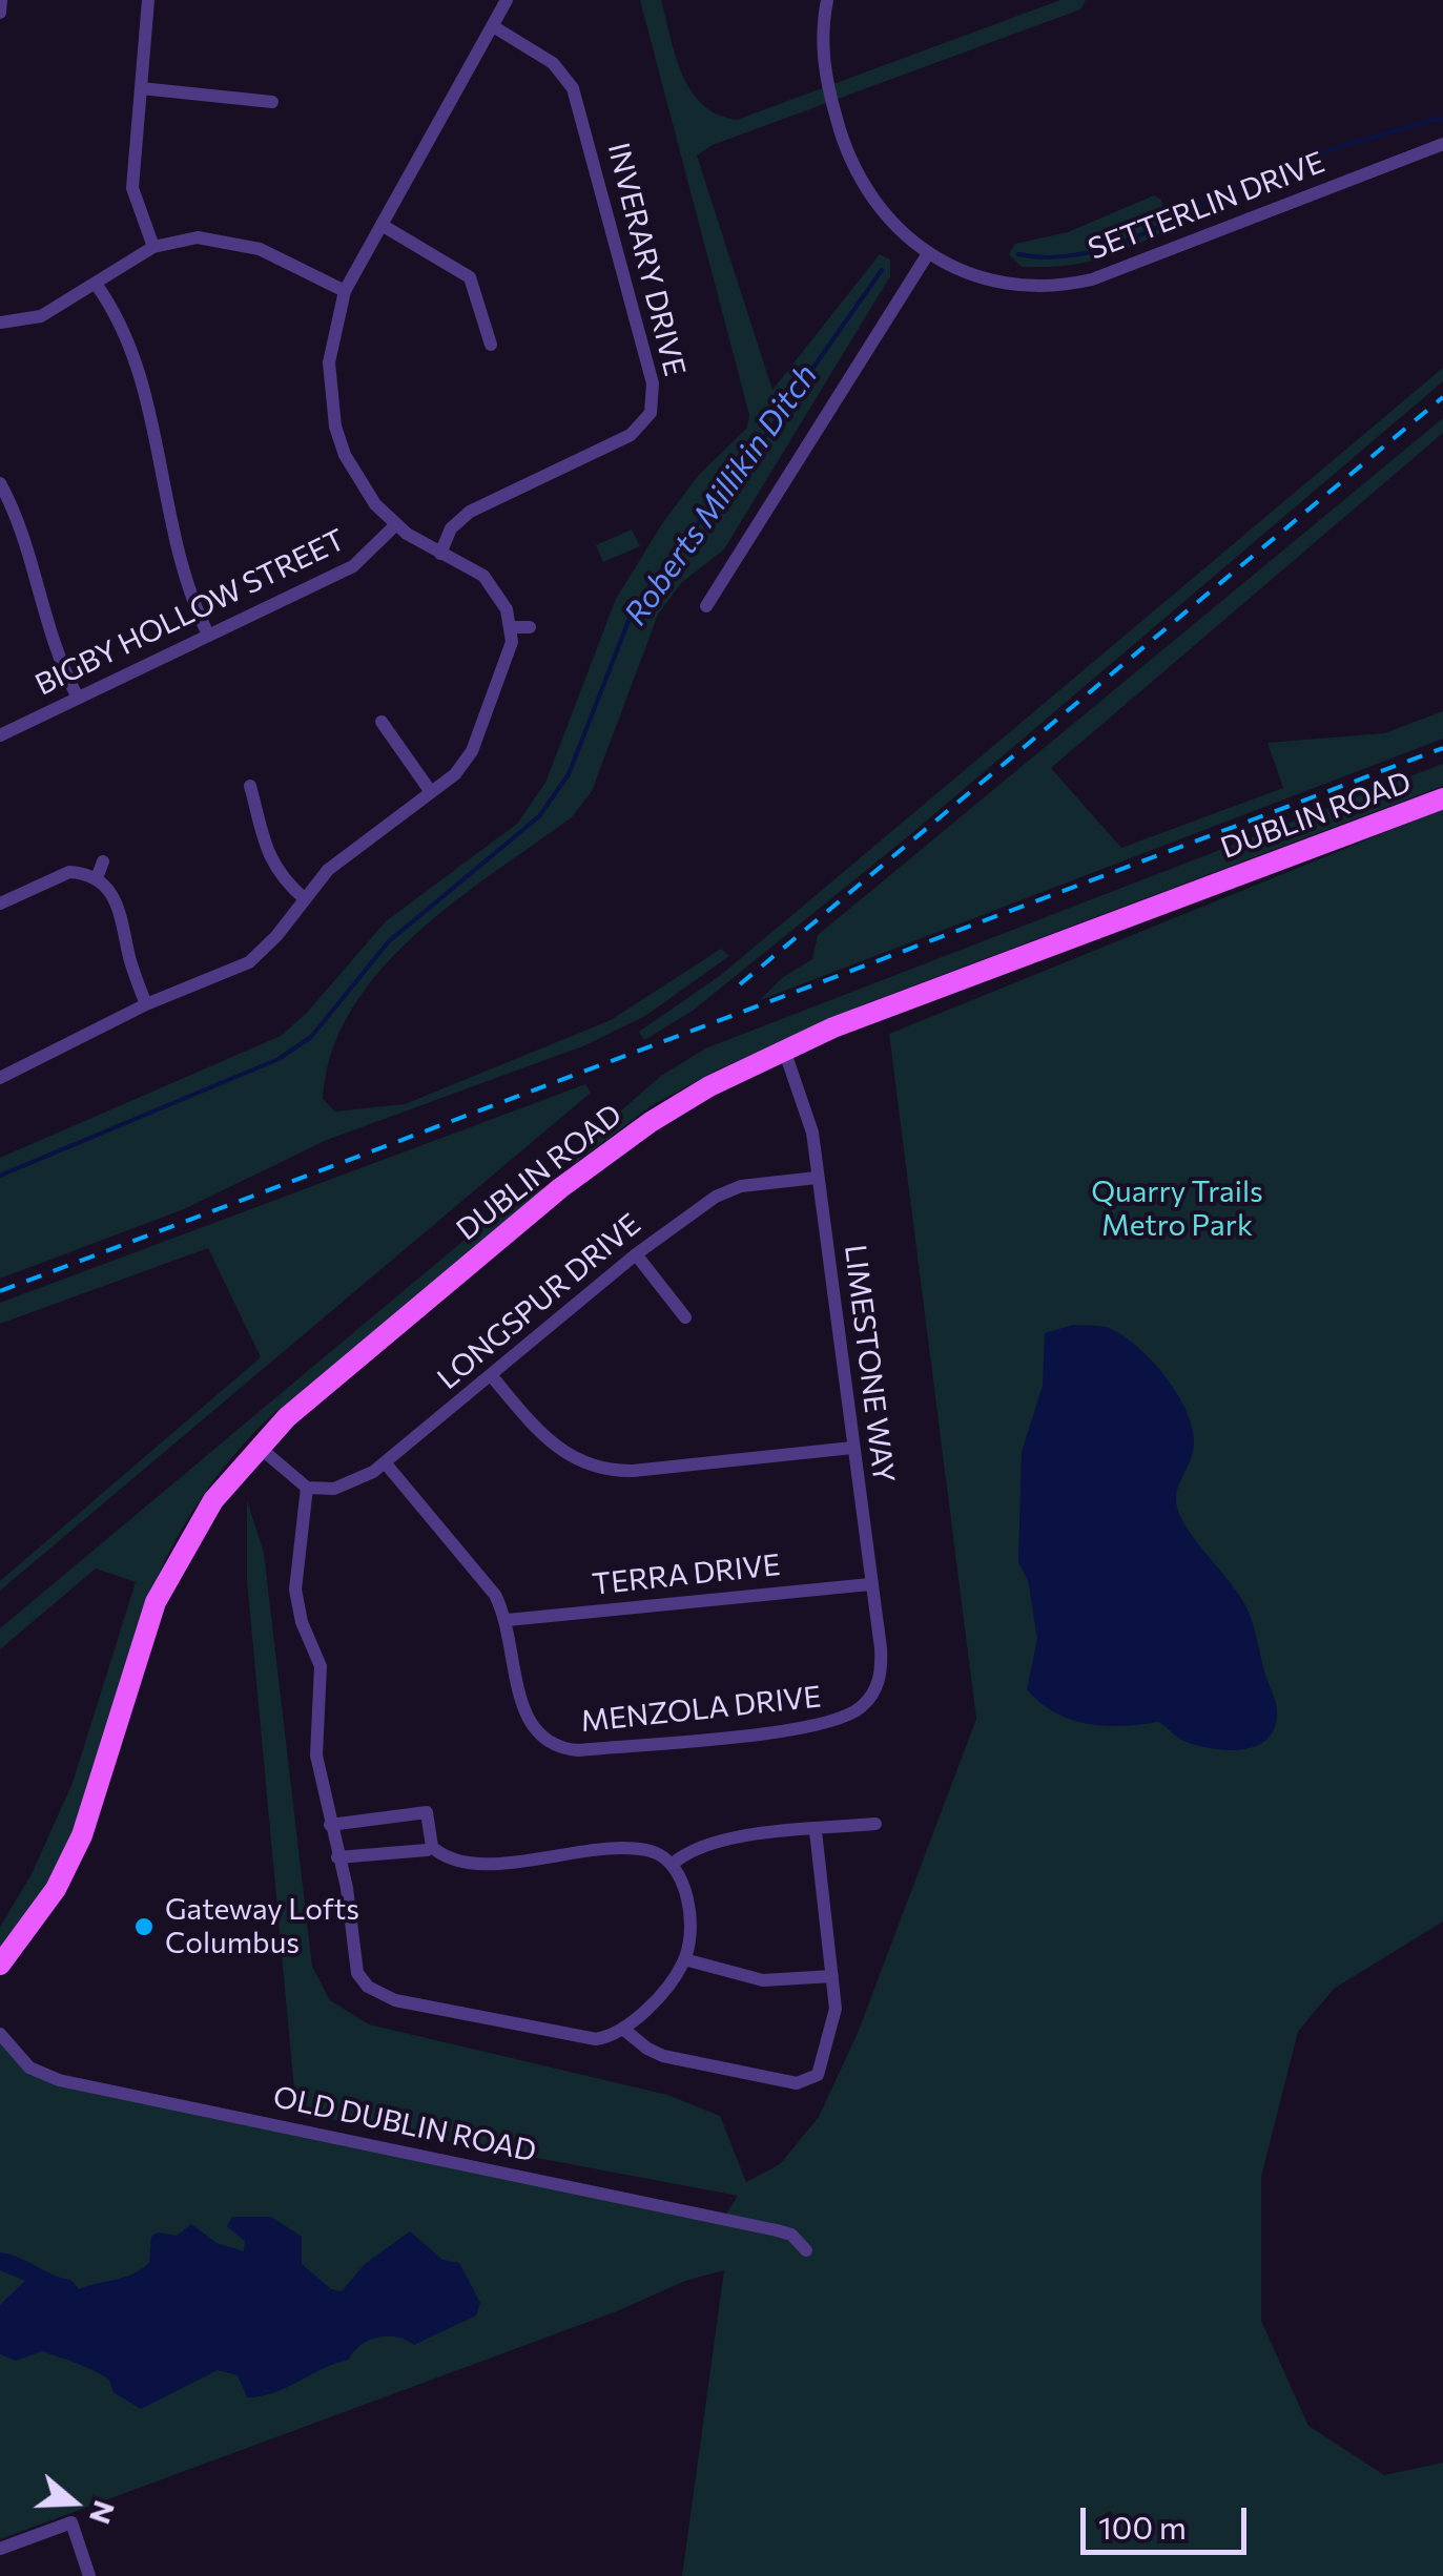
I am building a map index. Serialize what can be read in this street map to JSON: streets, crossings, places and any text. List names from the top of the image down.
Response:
{
  "streets": {
    "main road": ["DUBLIN ROAD"],
    "street": [
      "SETTERLIN DRIVE",
      "INVERARY DRIVE",
      "BIGBY HOLLOW STREET",
      "LONGSPUR DRIVE",
      "LIMESTONE WAY",
      "TERRA DRIVE",
      "MENZOLA DRIVE",
      "OLD DUBLIN ROAD"
    ]
  },
  "crossings": [
    ["DUBLIN ROAD", "LIMESTONE WAY"],
    ["LONGSPUR DRIVE", "LIMESTONE WAY"],
    ["LIMESTONE WAY", "TERRA DRIVE"],
    ["LIMESTONE WAY", "MENZOLA DRIVE"],
    ["TERRA DRIVE", "MENZOLA DRIVE"]
  ],
  "water": ["Roberts Millikin Ditch"],
  "parks": ["Quarry Trails Metro Park"],
  "places": ["Gateway Lofts Columbus"],
  "scale_bar": "100 m",
  "north": "right"
}
